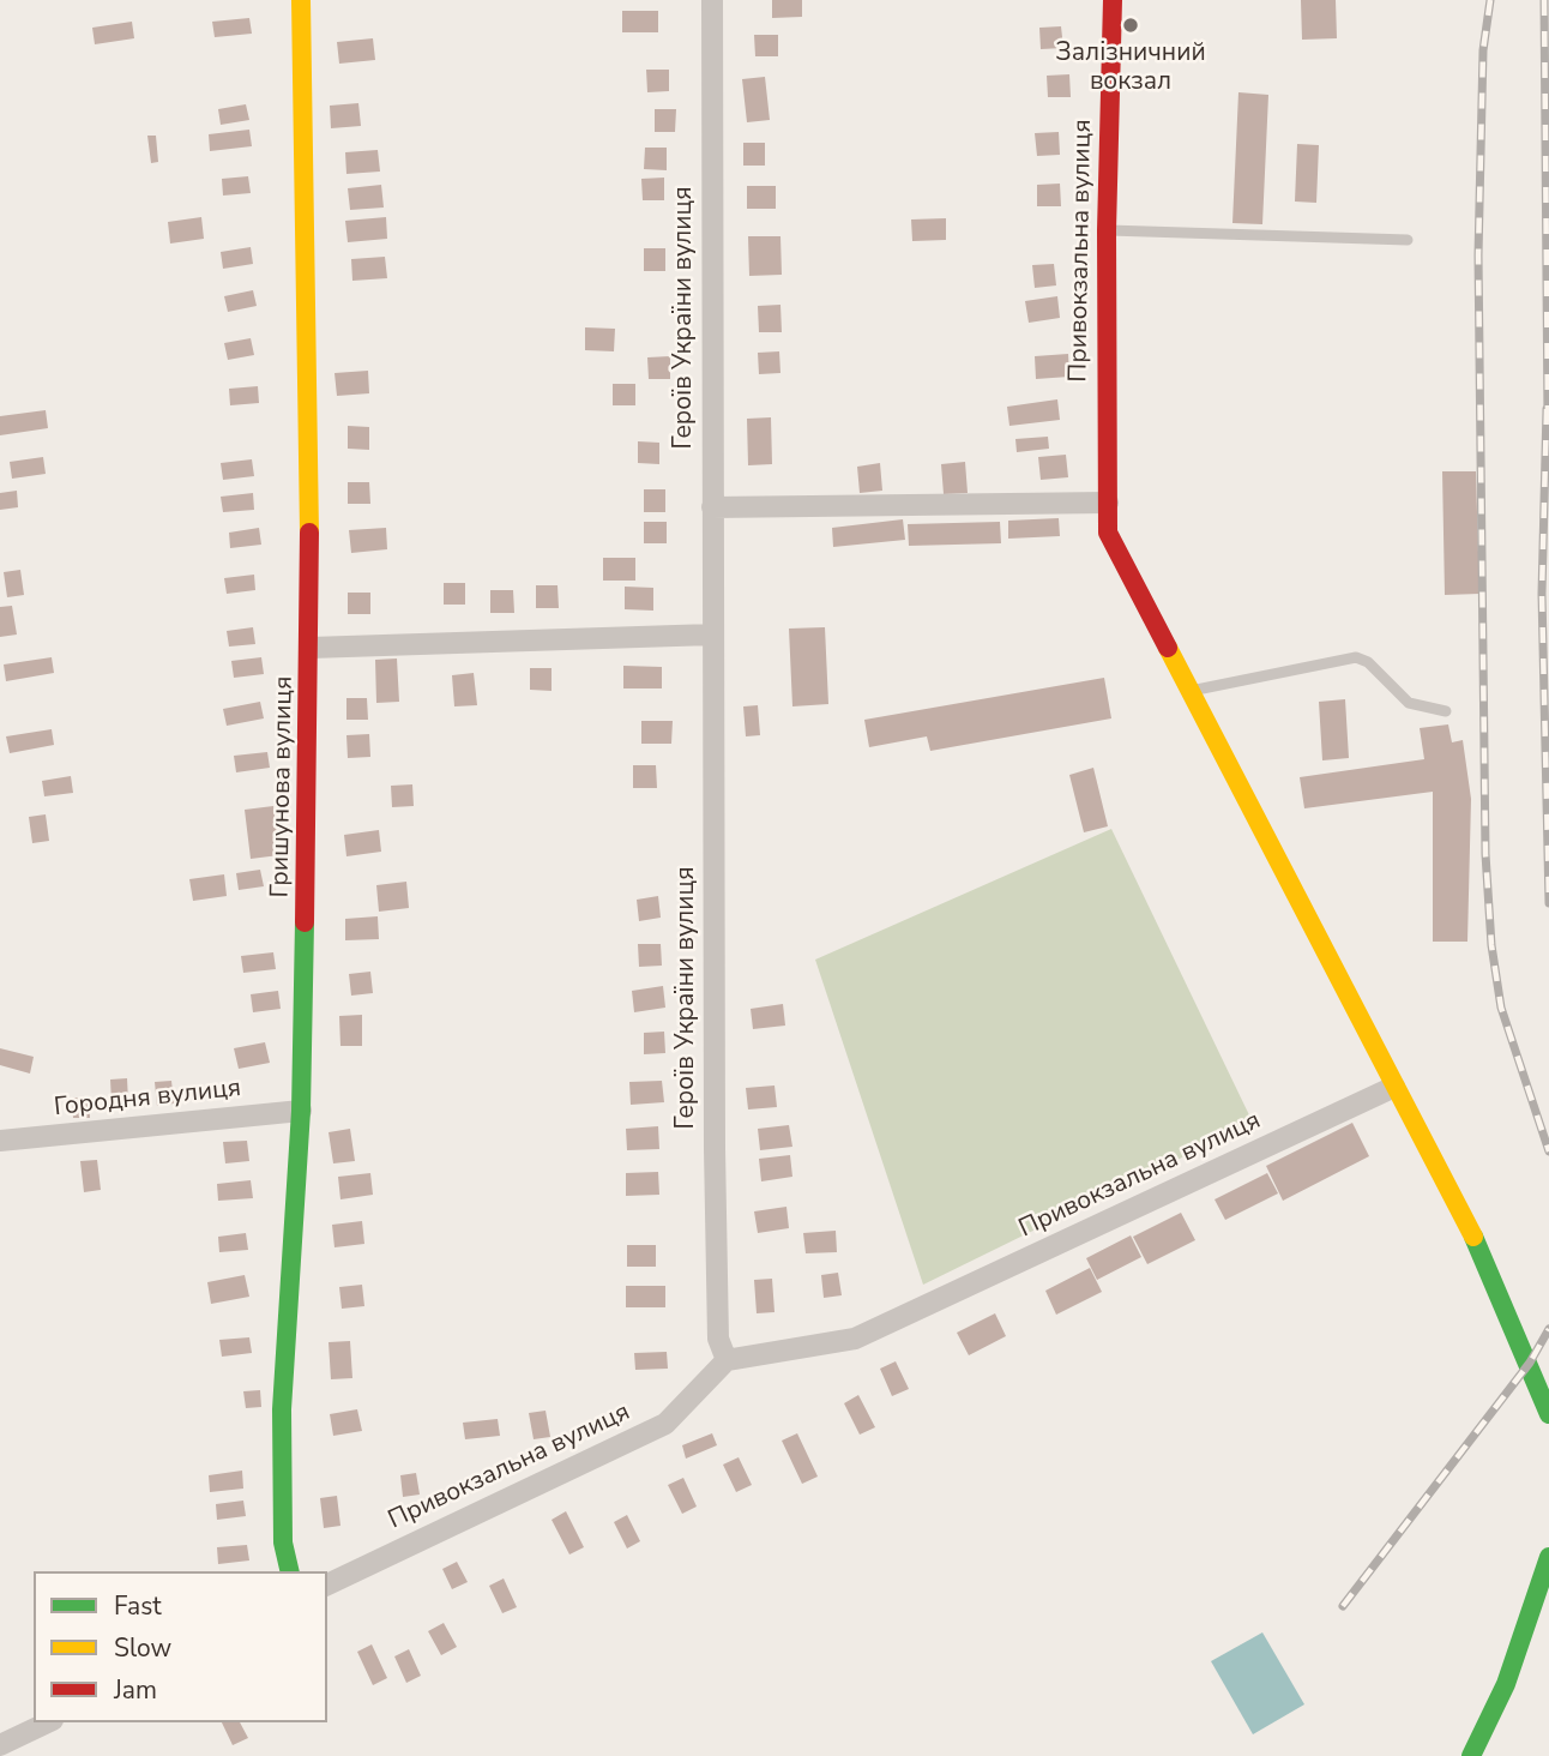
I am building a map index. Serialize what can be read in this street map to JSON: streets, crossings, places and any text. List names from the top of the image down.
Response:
{
  "streets": {
    "street": [
      "Привокзальна вулиця",
      "Героїв України вулиця",
      "Гришунова вулиця",
      "Городня вулиця"
    ]
  },
  "crossings": [
    ["Привокзальна вулиця", "Героїв України вулиця"],
    ["Гришунова вулиця", "Городня вулиця"]
  ],
  "places": ["Залізничний вокзал"],
  "legend": ["Fast", "Slow", "Jam"]
}
